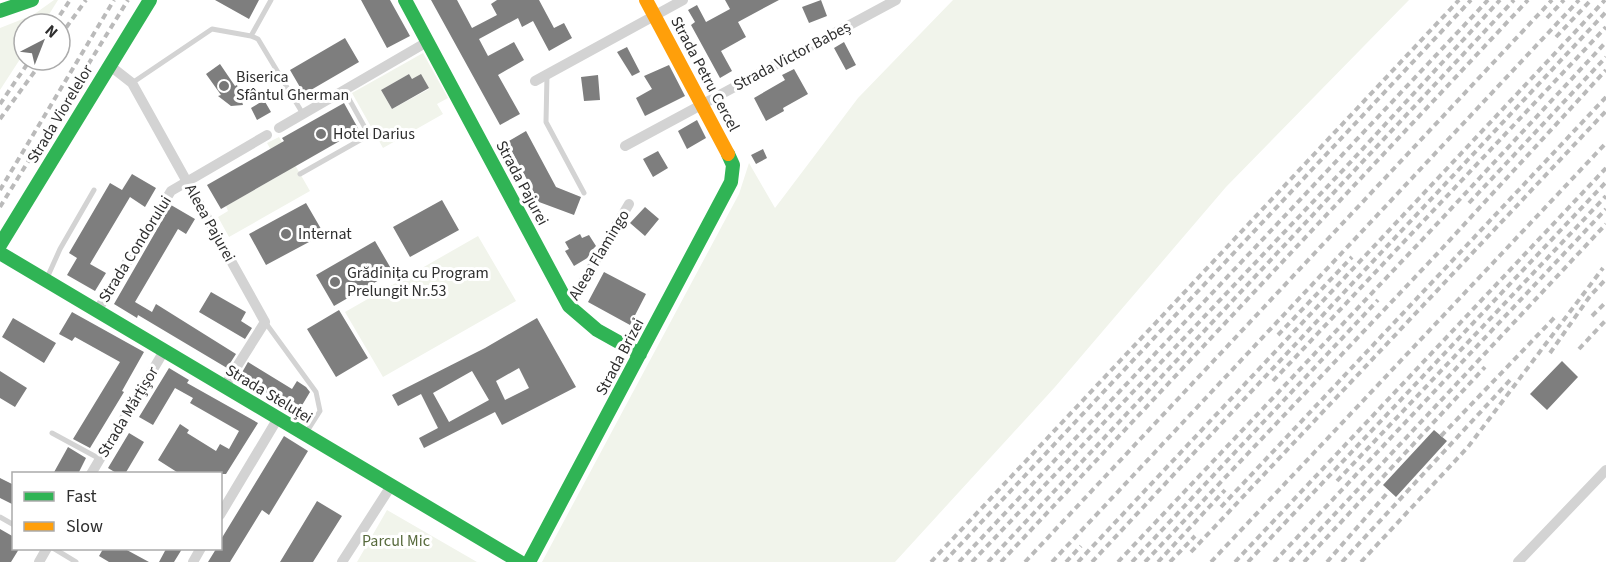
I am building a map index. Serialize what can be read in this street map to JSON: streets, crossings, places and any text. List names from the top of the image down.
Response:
{
  "streets": {
    "street": [
      "Strada Victor Babeș",
      "Strada Petru Cercel",
      "Strada Viorelelor",
      "Strada Pajurei",
      "Aleea Pajurei",
      "Strada Condorului",
      "Aleea Flamingo",
      "Strada Brizei",
      "Strada Steluței",
      "Strada Mărțișor"
    ]
  },
  "crossings": [
    ["Strada Victor Babeș", "Strada Petru Cercel"],
    ["Strada Petru Cercel", "Strada Brizei"],
    ["Strada Viorelelor", "Aleea Pajurei"],
    ["Strada Pajurei", "Aleea Flamingo"],
    ["Strada Pajurei", "Strada Brizei"],
    ["Aleea Pajurei", "Strada Condorului"],
    ["Strada Condorului", "Strada Steluței"],
    ["Strada Steluței", "Strada Mărțișor"]
  ],
  "parks": ["Parcul Mic"],
  "places": [
    "Biserica Sfântul Gherman",
    "Hotel Darius",
    "Internat",
    "Grădinița cu Program Prelungit Nr.53"
  ],
  "legend": ["Fast", "Slow"],
  "north": "top right"
}
